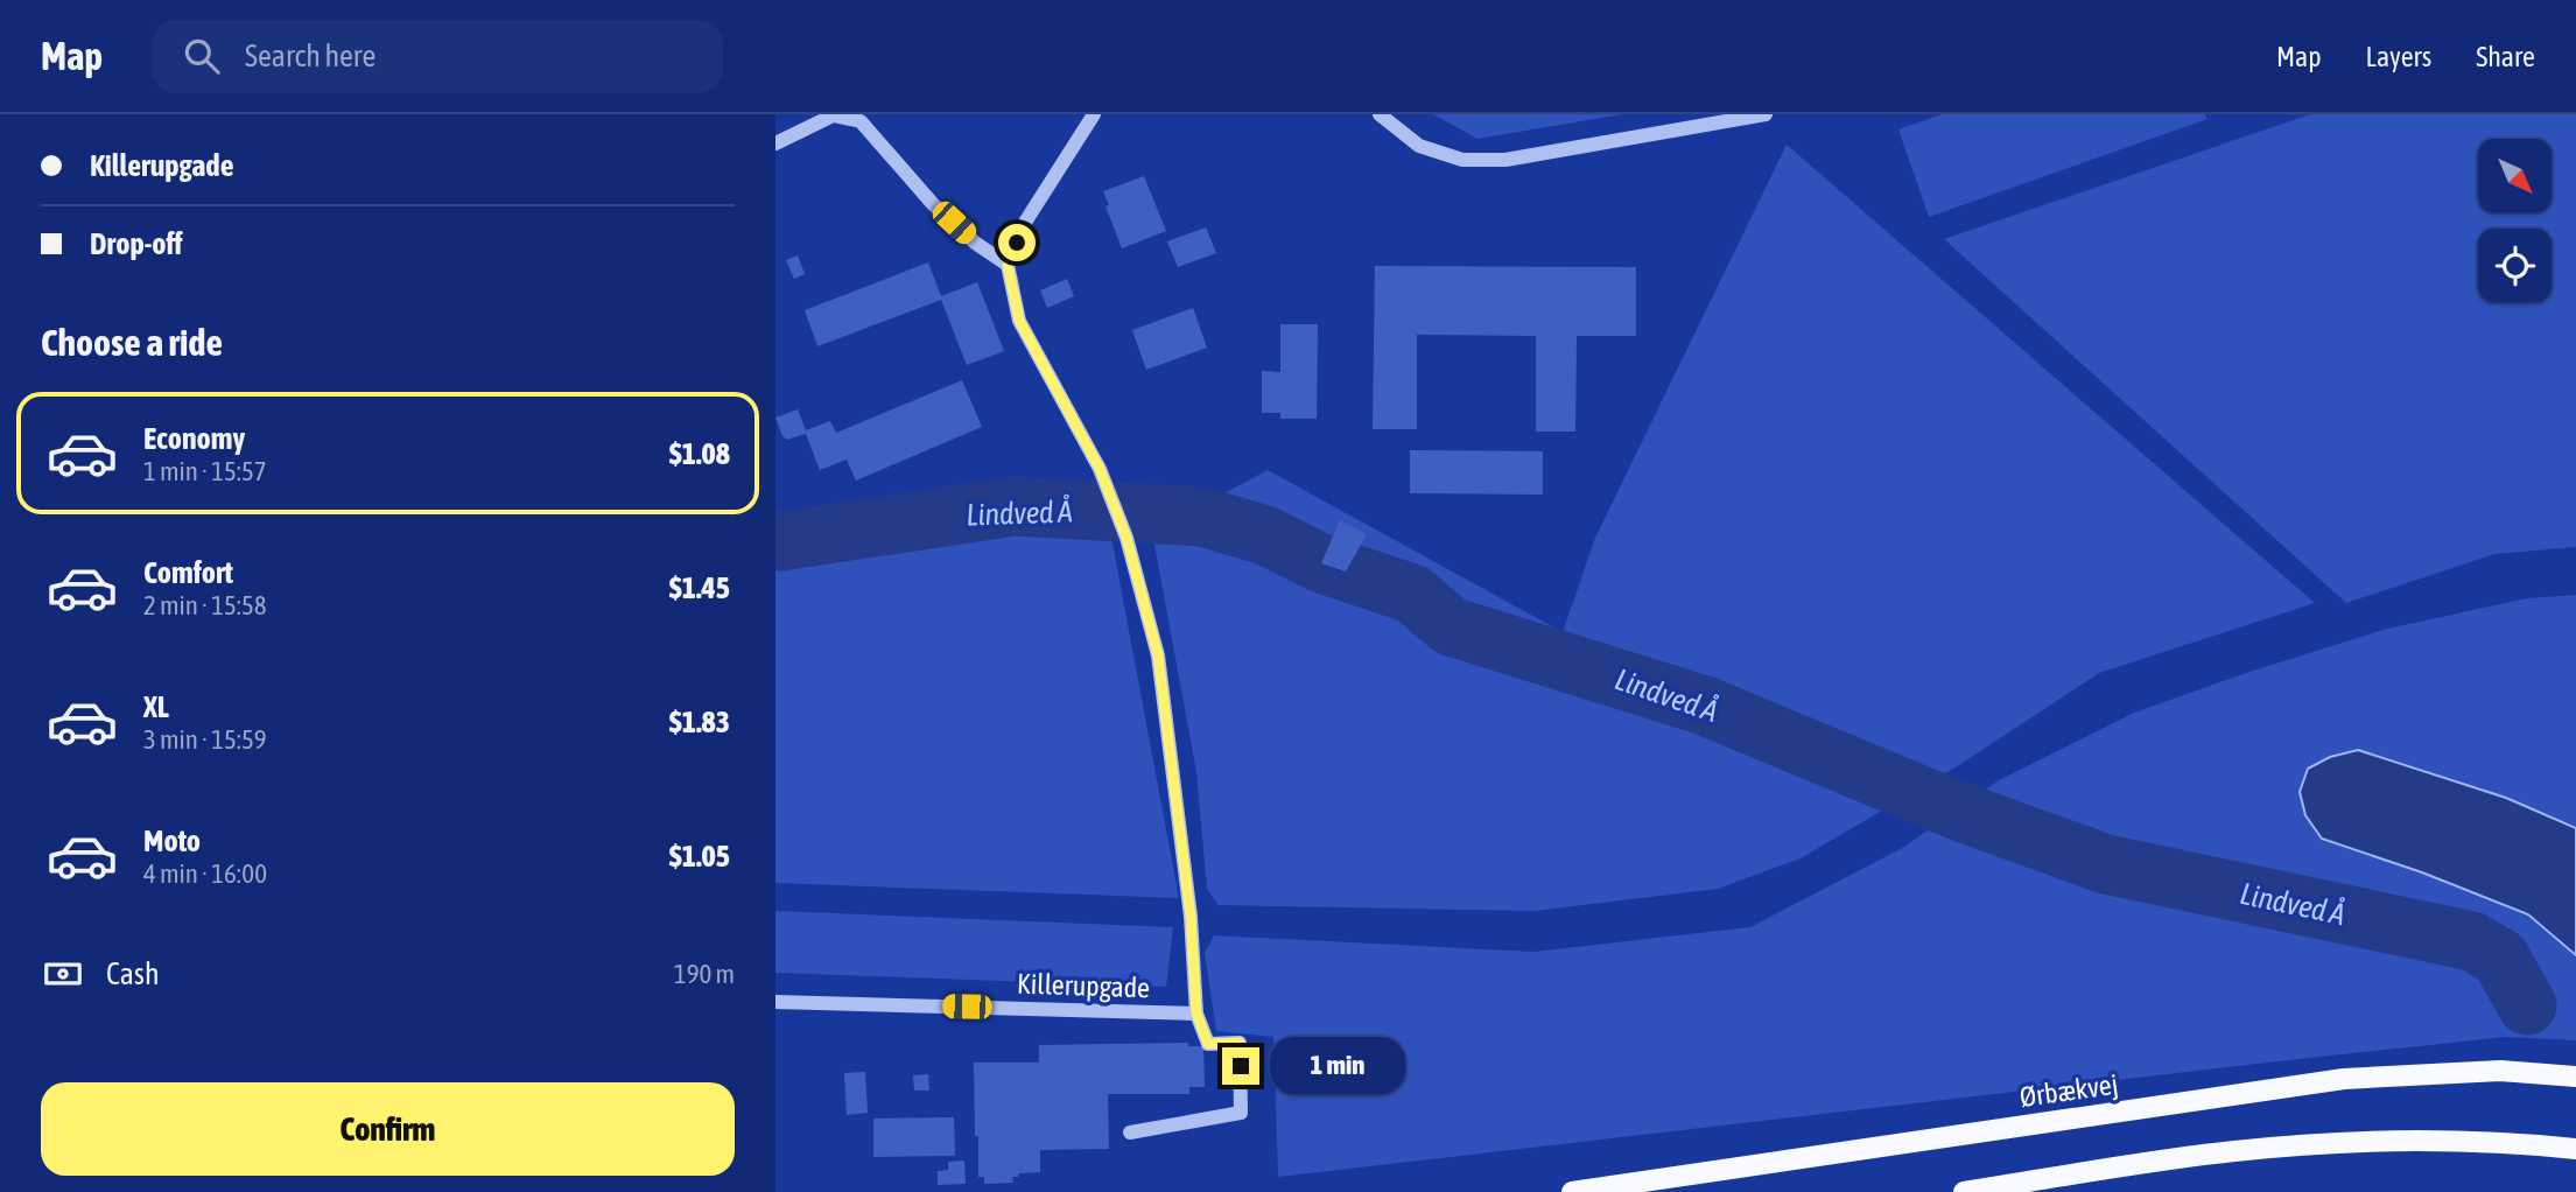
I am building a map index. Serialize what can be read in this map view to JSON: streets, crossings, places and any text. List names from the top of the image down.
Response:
{
  "streets": {
    "main road": ["Ørbækvej"],
    "street": ["Killerupgade"]
  },
  "water": ["Lindved Å"],
  "north": "bottom right",
  "page": {
    "header": "Map",
    "search": "Search here",
    "nav": ["Map", "Layers", "Share"],
    "banner": ["Killerupgade", "Drop-off"],
    "heading": "Choose a ride",
    "list": [
      {
        "name": "Economy",
        "note": "1 min · 15:57",
        "value": "$1.08"
      },
      {
        "name": "Comfort",
        "note": "2 min · 15:58",
        "value": "$1.45"
      },
      {
        "name": "XL",
        "note": "3 min · 15:59",
        "value": "$1.83"
      },
      {
        "name": "Moto",
        "note": "4 min · 16:00",
        "value": "$1.05"
      }
    ],
    "pay": ["Cash", "190 m"],
    "bubble": "1 min",
    "buttons": "Confirm"
  }
}
